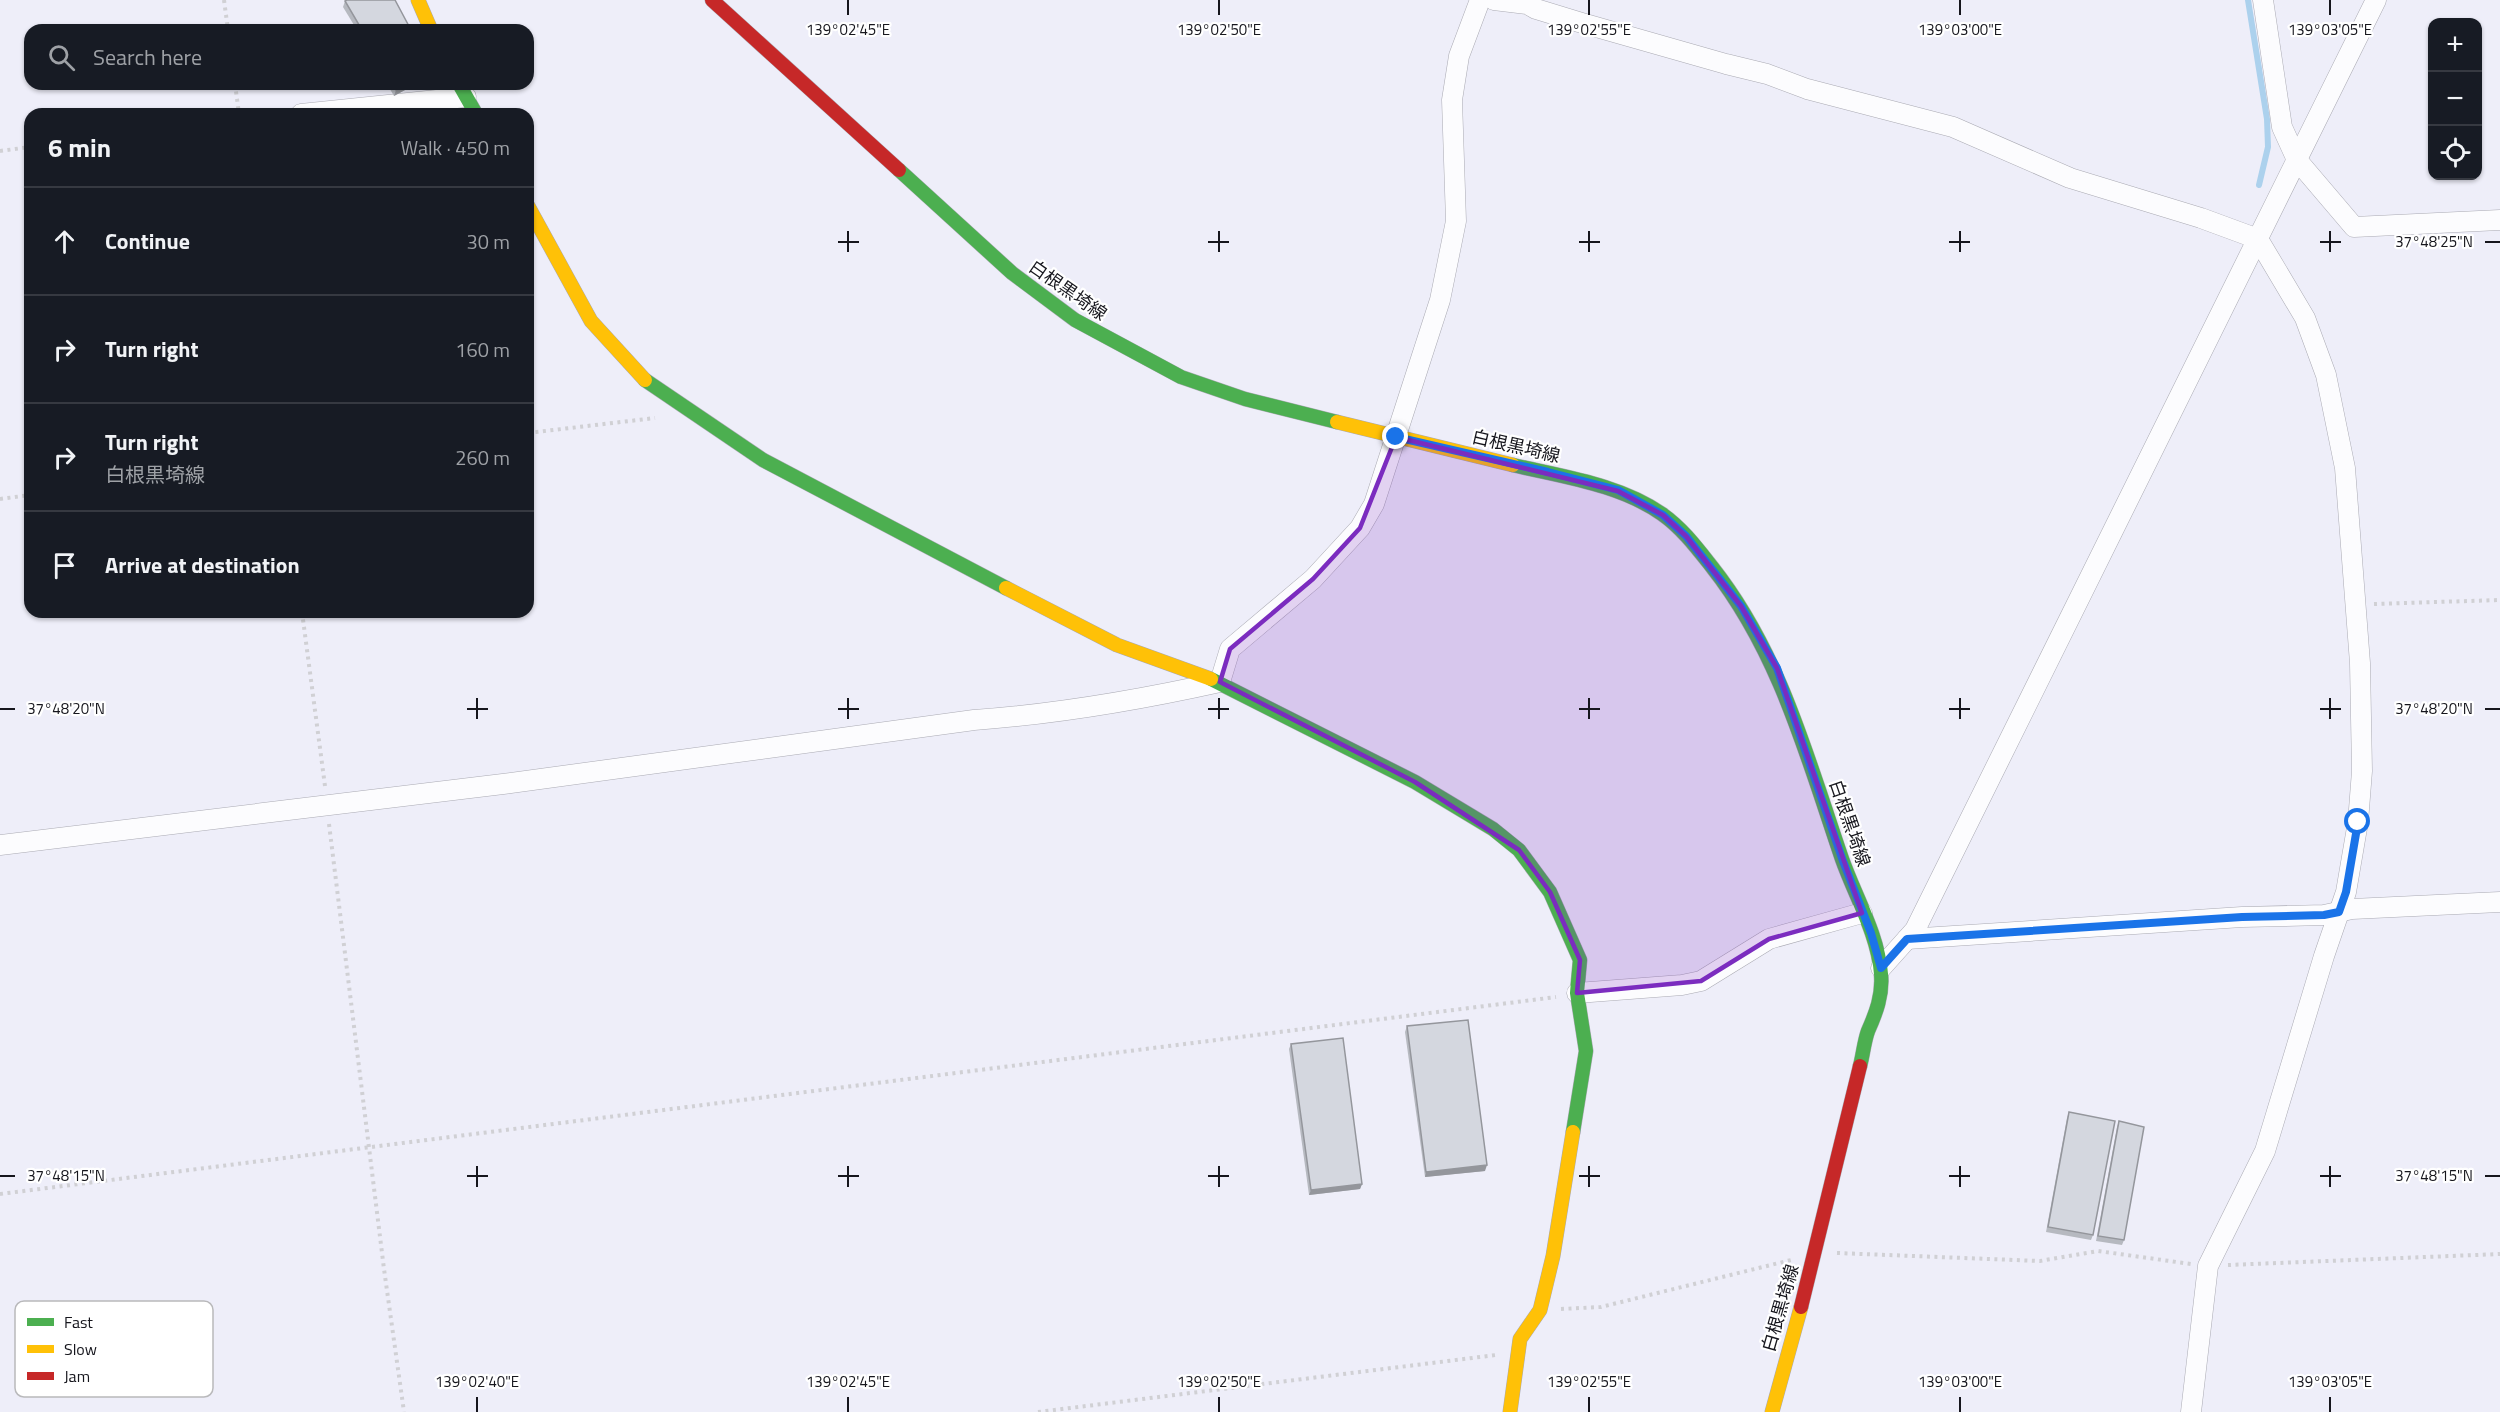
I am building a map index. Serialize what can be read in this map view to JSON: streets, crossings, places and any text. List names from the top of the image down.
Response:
{
  "streets": {
    "main road": ["白根黒埼線"]
  },
  "legend": ["Fast", "Slow", "Jam"],
  "page": {
    "map_buttons": ["+", "−"],
    "search": "Search here",
    "heading": ["6 min", "Walk · 450 m"],
    "list": [
      ["Continue", "30 m"],
      ["Turn right", "160 m"],
      ["Turn right", "白根黒埼線", "260 m"],
      "Arrive at destination"
    ]
  },
  "coordinates": [
    "139°02'45\"E",
    "139°02'50\"E",
    "139°02'55\"E",
    "139°03'00\"E",
    "139°03'05\"E",
    "37°48'25\"N",
    "37°48'20\"N",
    "37°48'15\"N",
    "139°02'40\"E"
  ]
}
